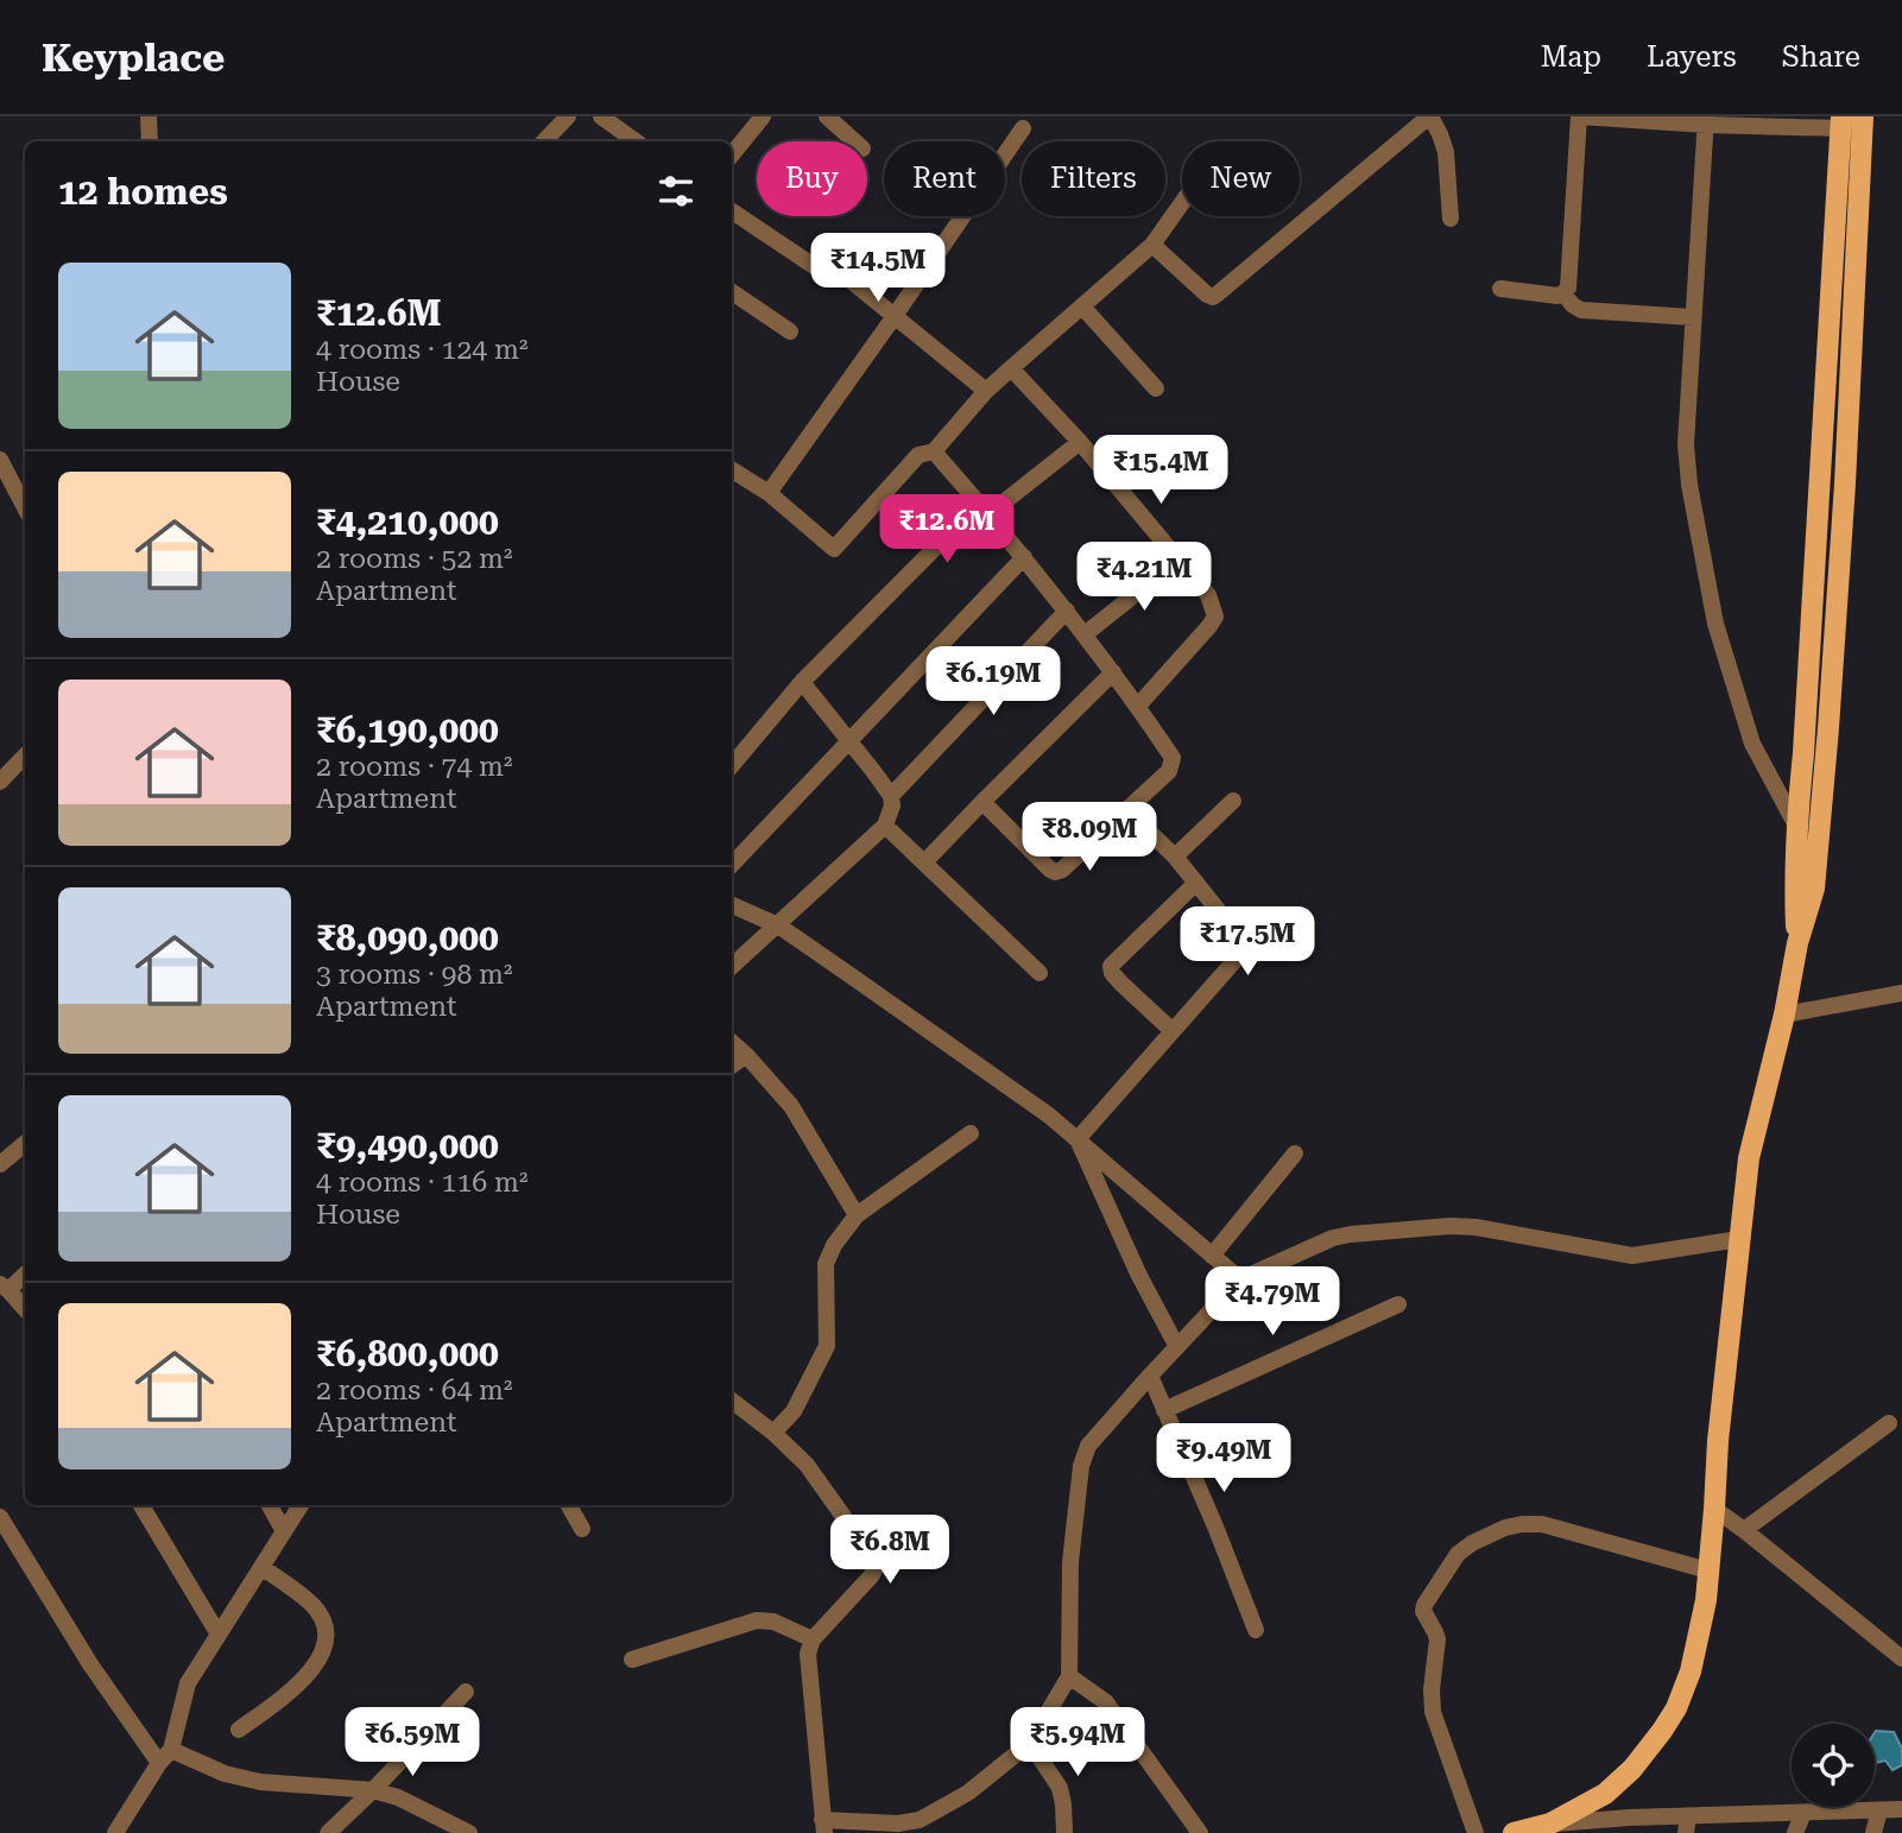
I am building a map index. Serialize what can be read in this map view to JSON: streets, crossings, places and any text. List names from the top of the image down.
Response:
{
  "page": {
    "header": "Keyplace",
    "nav": ["Map", "Layers", "Share"],
    "chip": [
      "Buy",
      "Rent",
      "Filters",
      "New"
    ],
    "heading": "12 homes",
    "price": [
      "₹14.5M",
      "₹15.4M",
      "₹12.6M",
      "₹4.21M",
      "₹6.19M",
      "₹8.09M",
      "₹17.5M",
      "₹4.79M",
      "₹9.49M",
      "₹6.8M",
      "₹6.59M",
      "₹5.94M"
    ],
    "list": [
      {
        "name": "₹12.6M",
        "note": "4 rooms · 124 m² · House"
      },
      {
        "name": "₹4,210,000",
        "note": "2 rooms · 52 m² · Apartment"
      },
      {
        "name": "₹6,190,000",
        "note": "2 rooms · 74 m² · Apartment"
      },
      {
        "name": "₹8,090,000",
        "note": "3 rooms · 98 m² · Apartment"
      },
      {
        "name": "₹9,490,000",
        "note": "4 rooms · 116 m² · House"
      },
      {
        "name": "₹6,800,000",
        "note": "2 rooms · 64 m² · Apartment"
      }
    ]
  }
}
